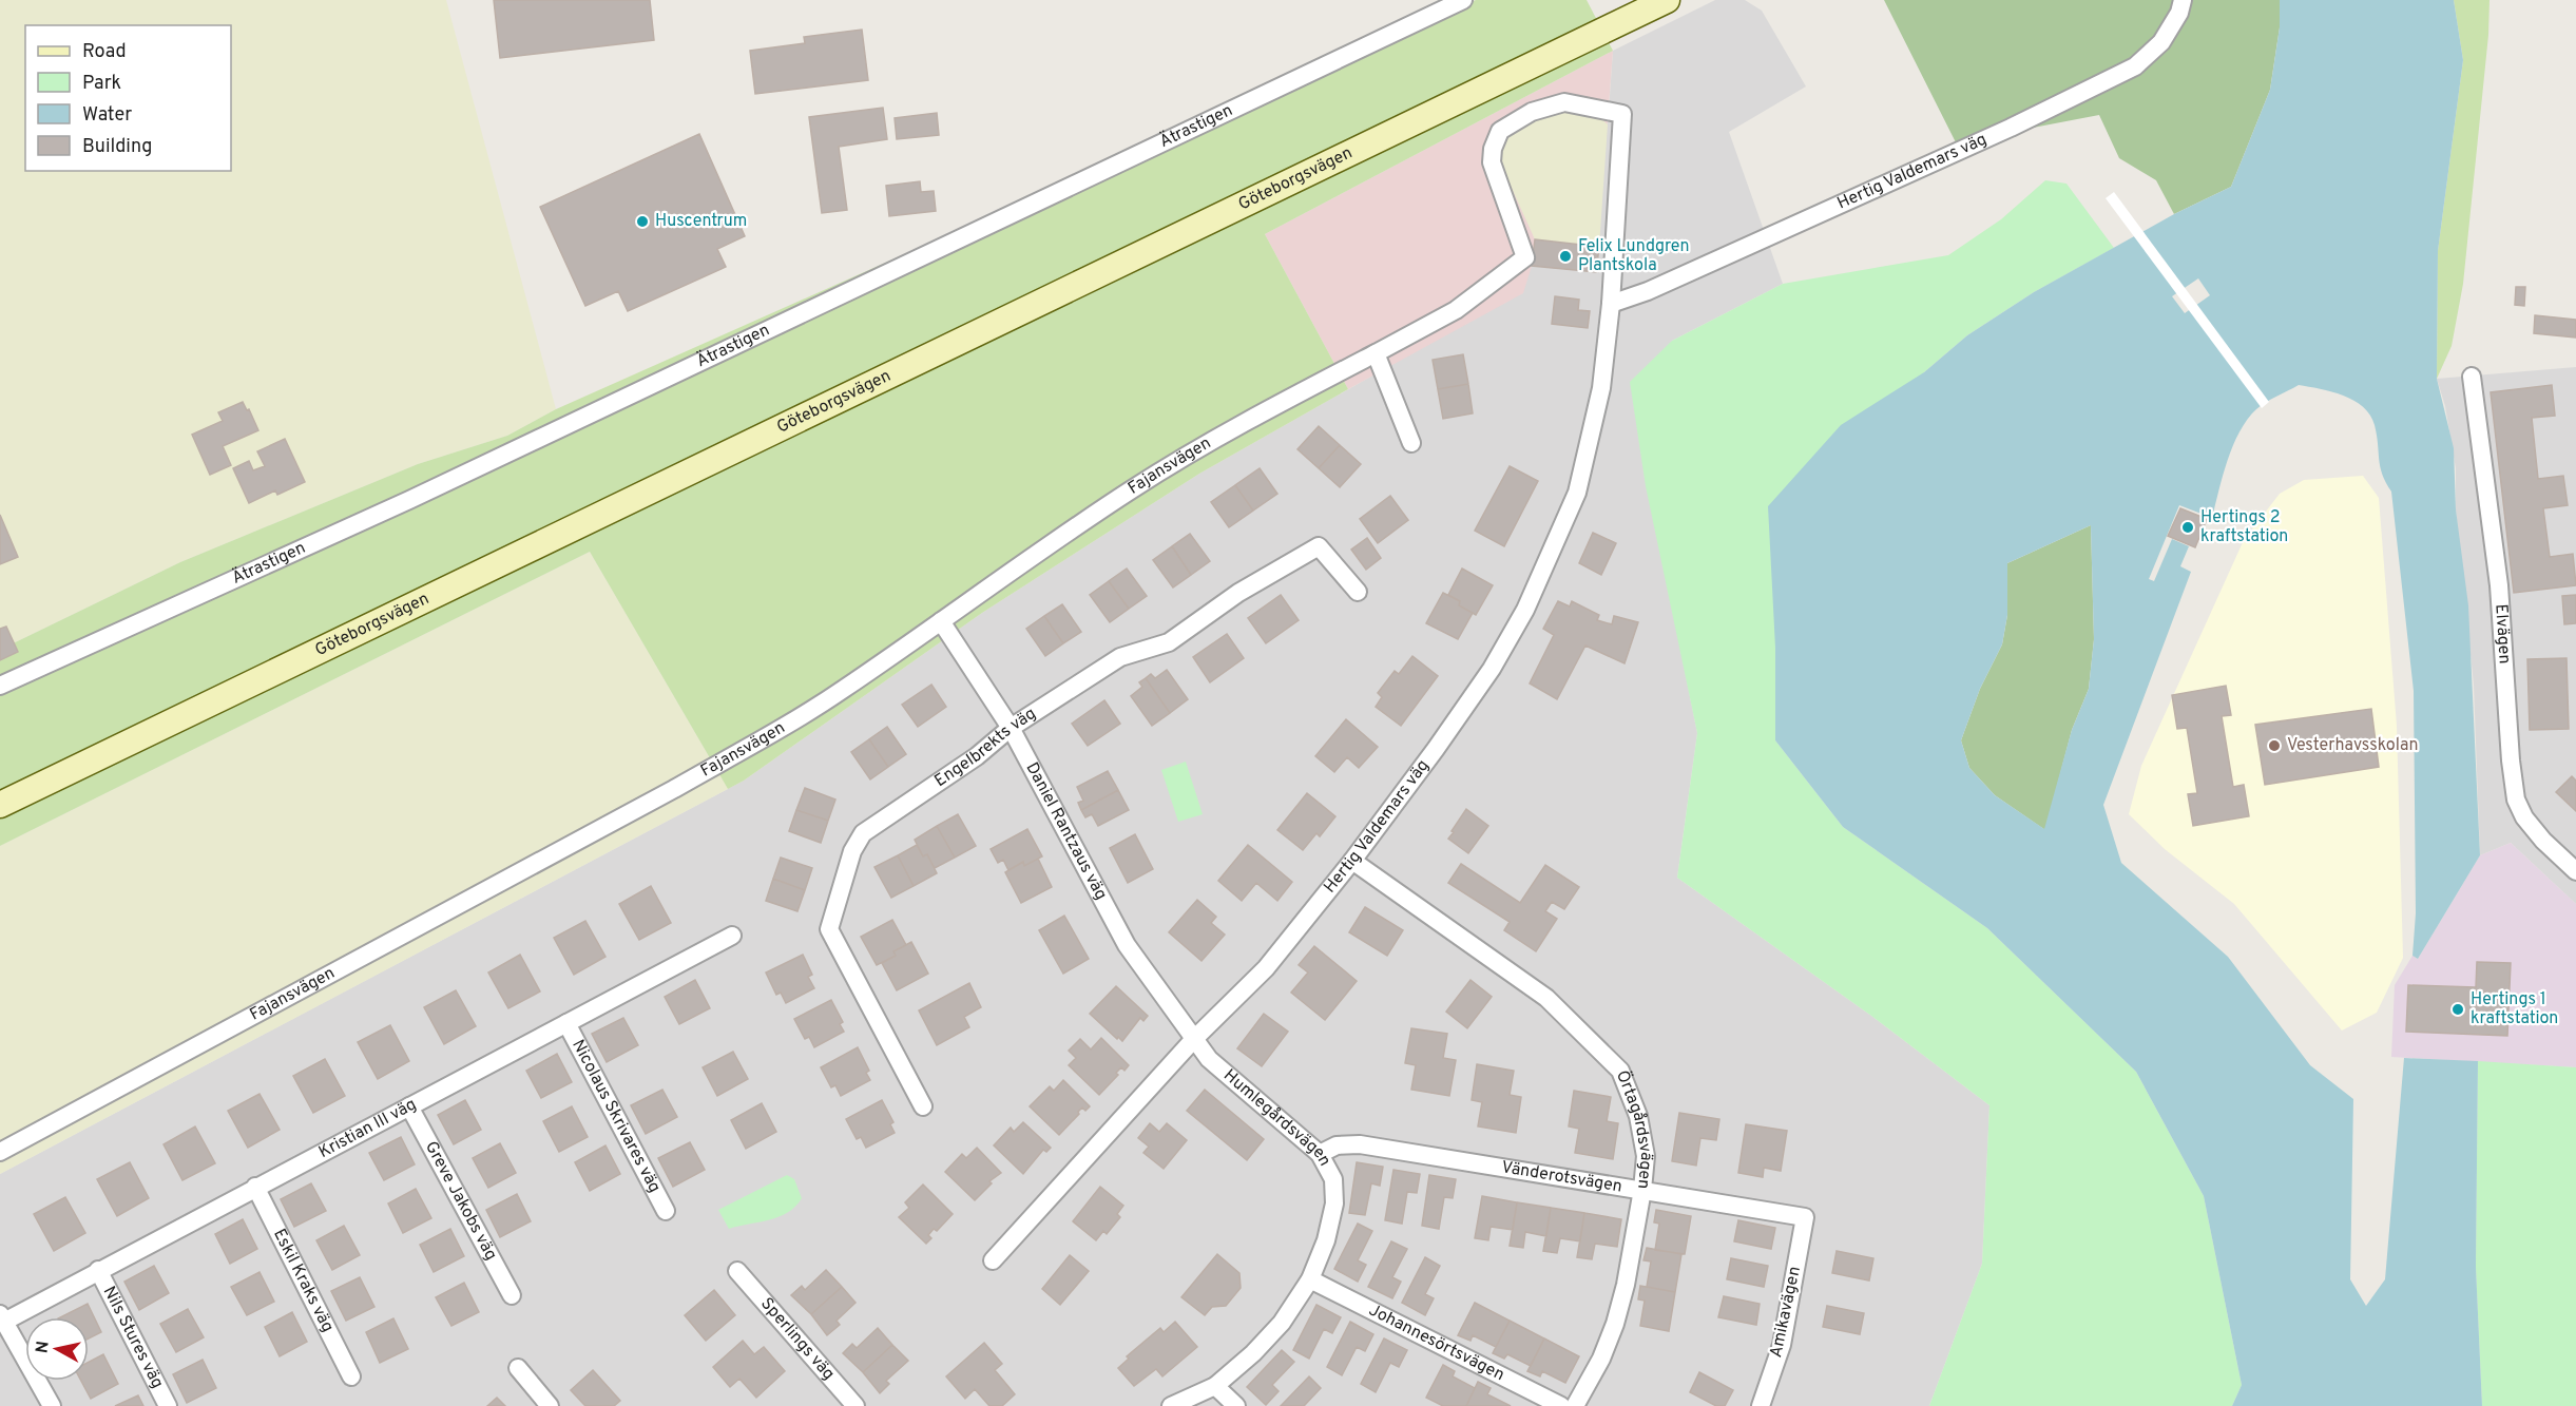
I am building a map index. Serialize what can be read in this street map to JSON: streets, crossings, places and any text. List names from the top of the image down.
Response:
{
  "streets": {
    "main road": ["Göteborgsvägen"],
    "street": [
      "Ätrastigen",
      "Hertig Valdemars väg",
      "Fajansvägen",
      "Elvägen",
      "Engelbrekts väg",
      "Daniel Rantzaus väg",
      "Nicolaus Skrivares väg",
      "Humlegårdsvägen",
      "Kristian III väg",
      "Örtagårdsvägen",
      "Vänderotsvägen",
      "Greve Jakobs väg",
      "Eskil Kraks väg",
      "Amikavägen",
      "Nils Stures väg",
      "Sperlings väg",
      "Johannesörtsvägen"
    ]
  },
  "crossings": [
    ["Hertig Valdemars väg", "Fajansvägen"],
    ["Hertig Valdemars väg", "Daniel Rantzaus väg"],
    ["Hertig Valdemars väg", "Humlegårdsvägen"],
    ["Hertig Valdemars väg", "Örtagårdsvägen"],
    ["Fajansvägen", "Daniel Rantzaus väg"],
    ["Engelbrekts väg", "Daniel Rantzaus väg"],
    ["Daniel Rantzaus väg", "Humlegårdsvägen"],
    ["Nicolaus Skrivares väg", "Kristian III väg"],
    ["Humlegårdsvägen", "Vänderotsvägen"],
    ["Humlegårdsvägen", "Johannesörtsvägen"],
    ["Kristian III väg", "Greve Jakobs väg"],
    ["Kristian III väg", "Eskil Kraks väg"],
    ["Kristian III väg", "Nils Stures väg"],
    ["Örtagårdsvägen", "Vänderotsvägen"],
    ["Vänderotsvägen", "Amikavägen"]
  ],
  "places": [
    "Huscentrum",
    "Felix Lundgren Plantskola",
    "Hertings 2 kraftstation",
    "Vesterhavsskolan",
    "Hertings 1 kraftstation"
  ],
  "legend": [
    "Road",
    "Park",
    "Water",
    "Building"
  ],
  "north": "left"
}
